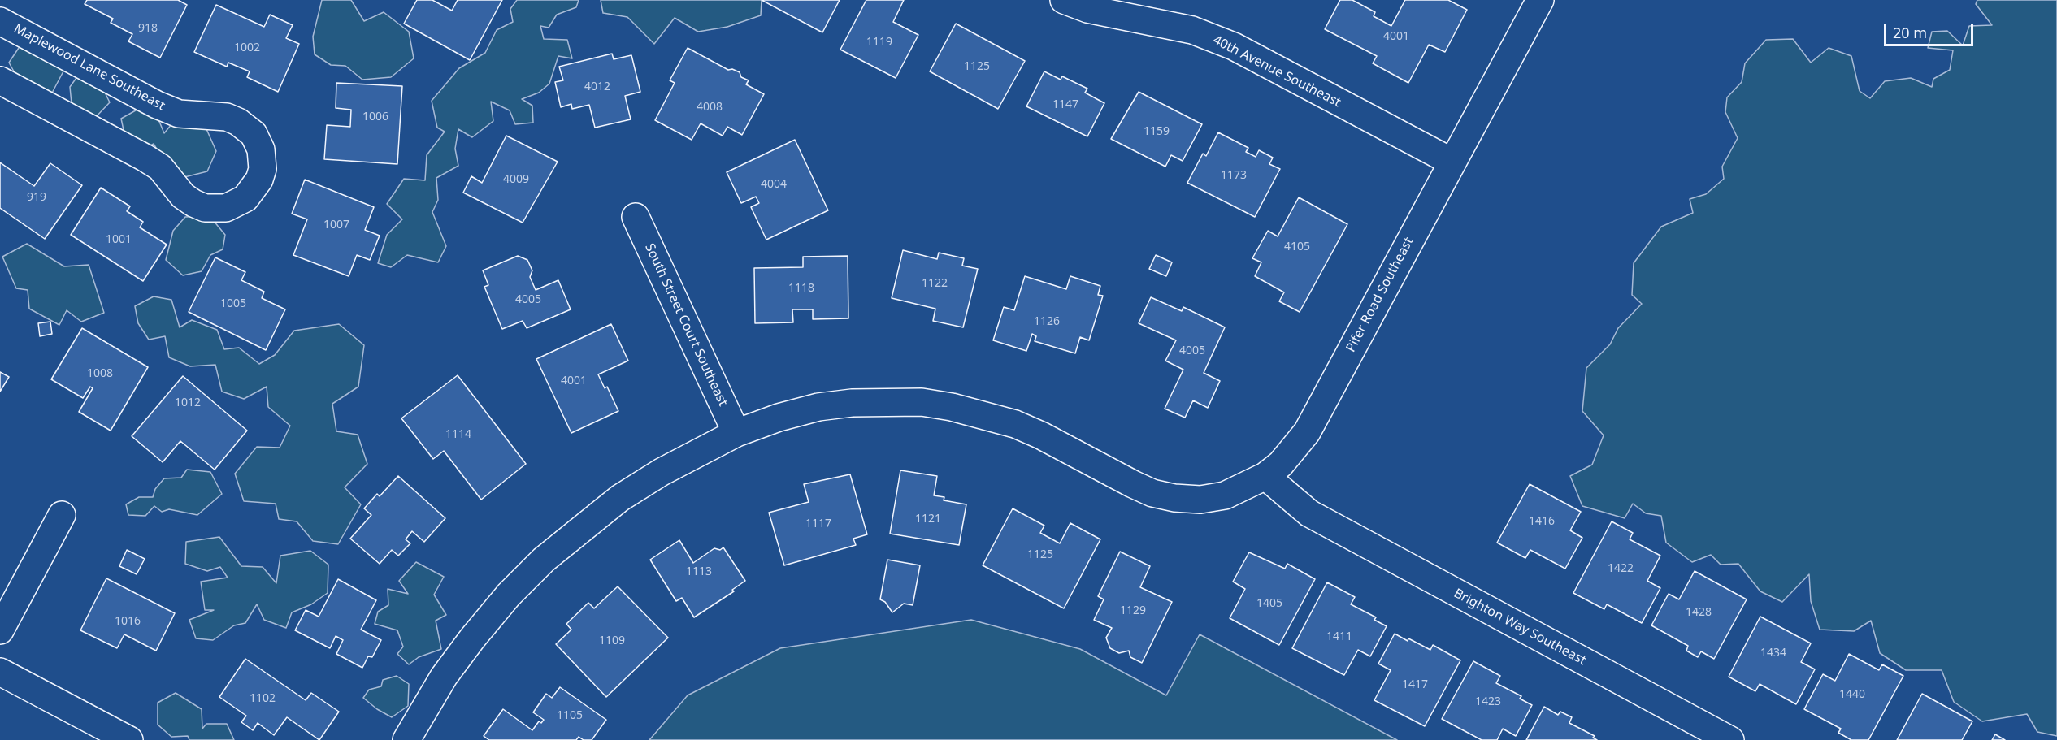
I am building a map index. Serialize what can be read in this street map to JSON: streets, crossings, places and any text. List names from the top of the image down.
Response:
{
  "streets": {
    "street": [
      "Maplewood Lane Southeast",
      "40th Avenue Southeast",
      "Pifer Road Southeast",
      "South Street Court Southeast",
      "Brighton Way Southeast"
    ]
  },
  "crossings": [
    ["40th Avenue Southeast", "Pifer Road Southeast"],
    ["Pifer Road Southeast", "South Street Court Southeast"],
    ["Pifer Road Southeast", "Brighton Way Southeast"]
  ],
  "house_numbers": [
    "918",
    "4001",
    "1119",
    "1002",
    "1125",
    "4012",
    "1147",
    "4008",
    "1006",
    "1159",
    "1173",
    "4009",
    "4004",
    "919",
    "1007",
    "1001",
    "4105",
    "1122",
    "1118",
    "4005",
    "1005",
    "1126",
    "4005",
    "1008",
    "4001",
    "1012",
    "1114",
    "1121",
    "1416",
    "1117",
    "1125",
    "1422",
    "1113",
    "1405",
    "1129",
    "1428",
    "1016",
    "1411",
    "1109",
    "1434",
    "1417",
    "1440",
    "1102",
    "1423",
    "1105"
  ],
  "scale_bar": "20 m"
}
